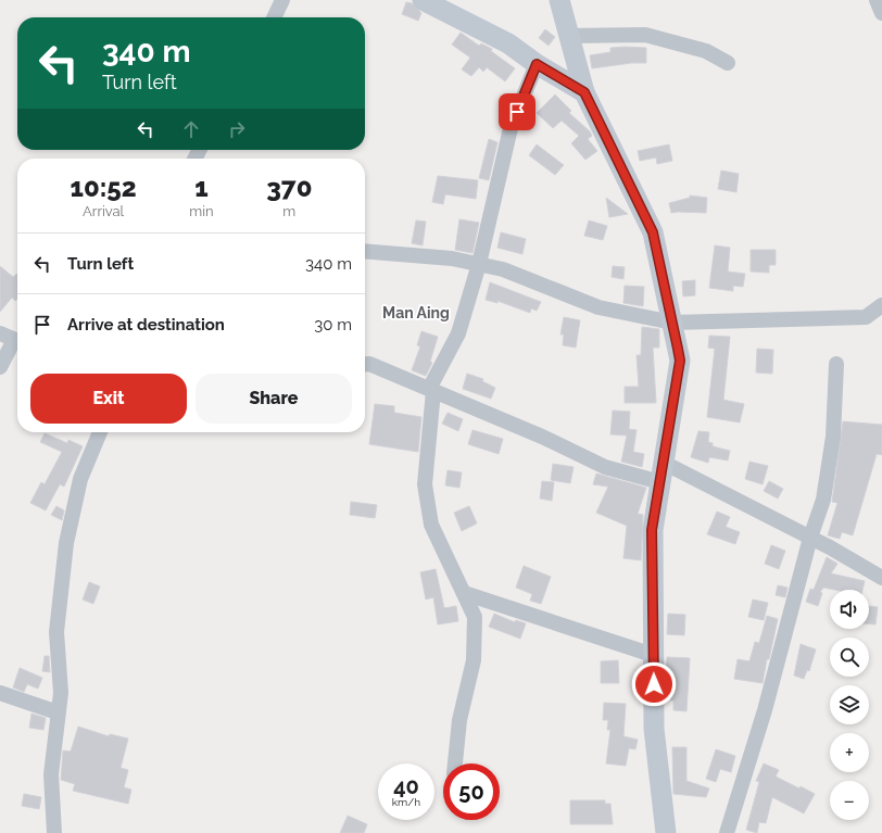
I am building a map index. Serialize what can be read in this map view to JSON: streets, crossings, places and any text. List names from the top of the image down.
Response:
{
  "districts": ["Man Aing"],
  "page": {
    "turn": ["340 m", "Turn left"],
    "eta": [
      "10:52",
      "Arrival",
      "1",
      "min",
      "370",
      "m"
    ],
    "list": [
      {
        "name": "Turn left",
        "value": "340 m"
      },
      {
        "name": "Arrive at destination",
        "value": "30 m"
      }
    ],
    "buttons": ["Exit", "Share"],
    "map_buttons": ["+", "−"],
    "speed": "40 km/h",
    "limit": "50"
  }
}
